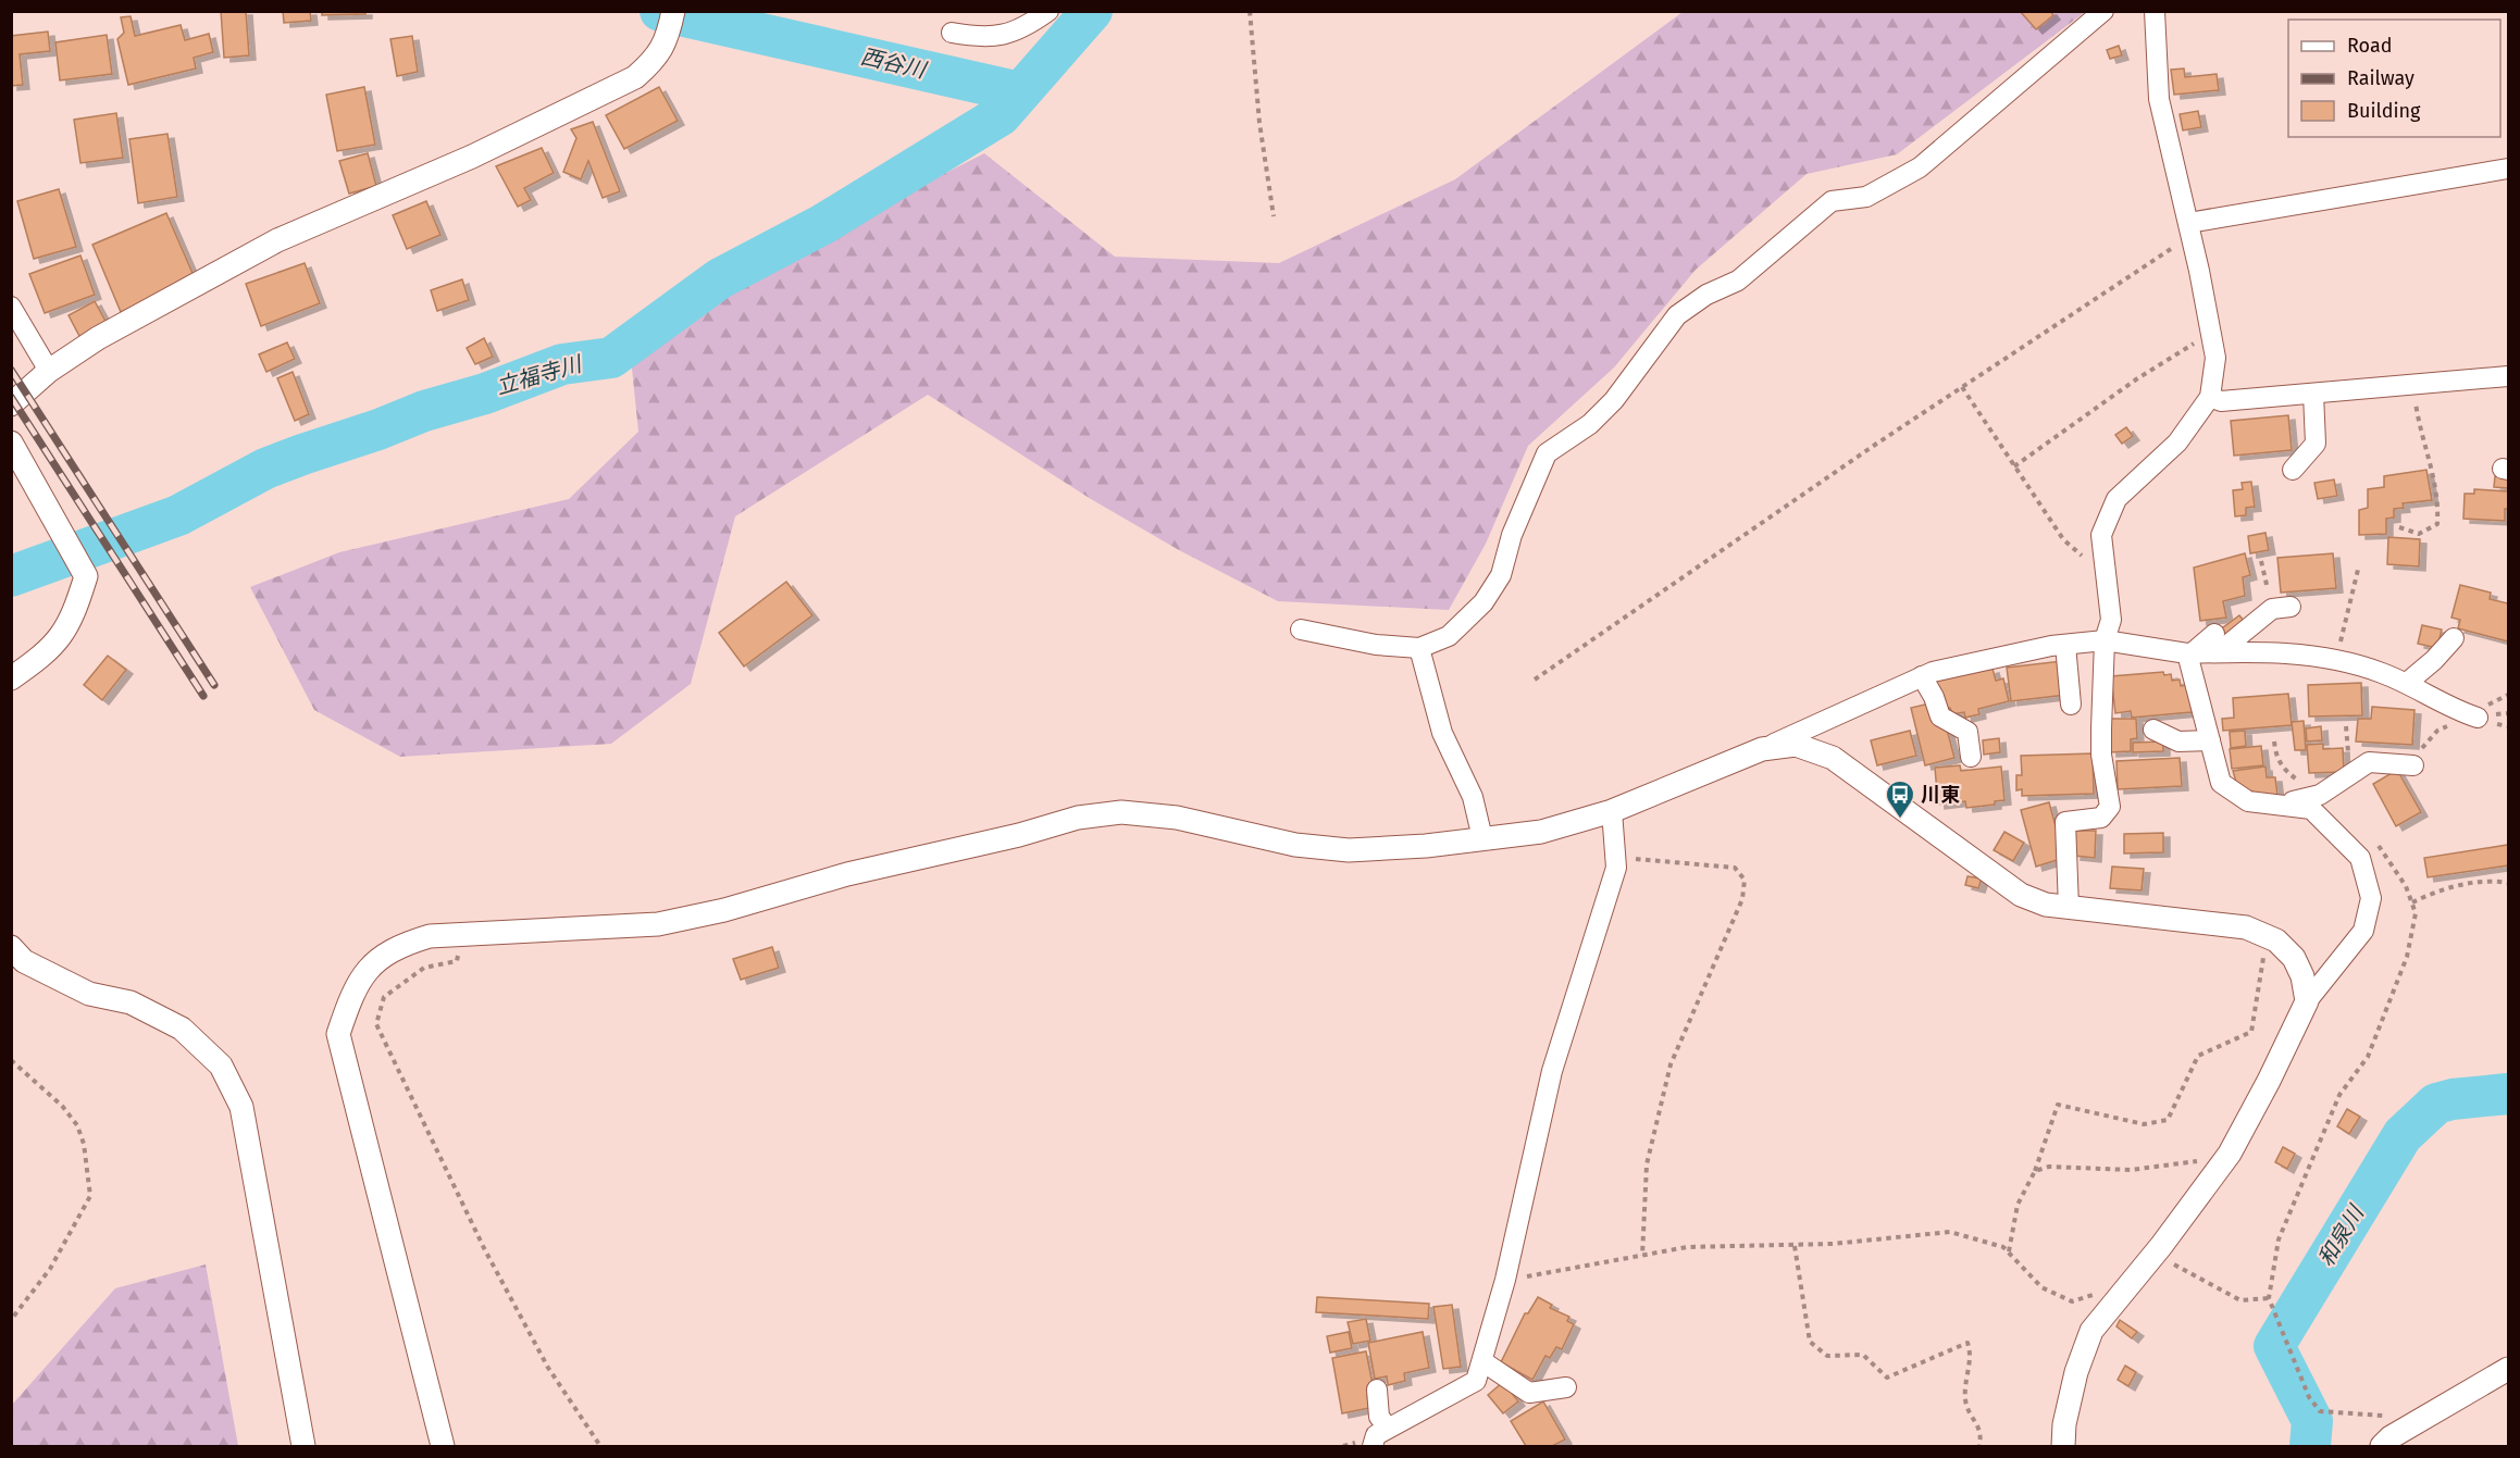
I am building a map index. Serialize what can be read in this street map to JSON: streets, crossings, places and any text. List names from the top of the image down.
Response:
{
  "water": ["西谷川", "立福寺川", "和泉川"],
  "places": {
    "bus stop": ["川東"]
  },
  "legend": ["Road", "Railway", "Building"]
}
